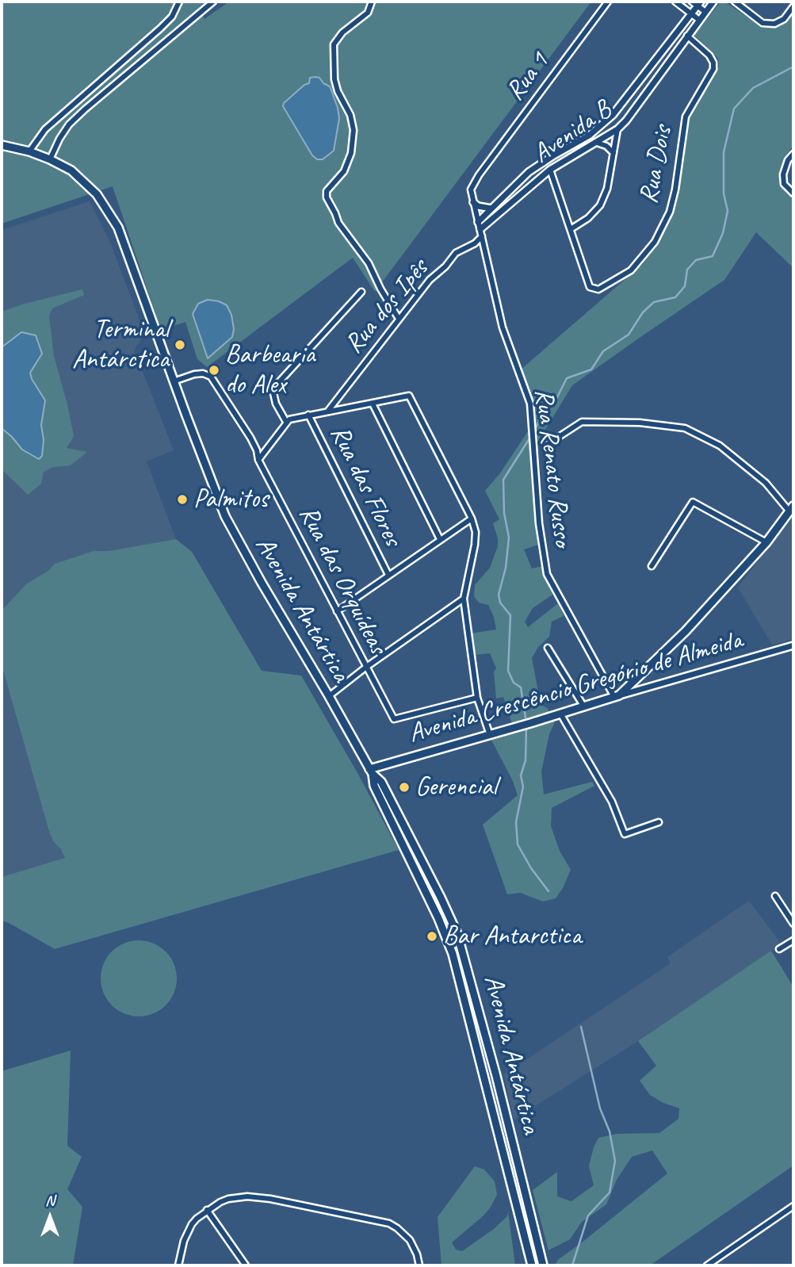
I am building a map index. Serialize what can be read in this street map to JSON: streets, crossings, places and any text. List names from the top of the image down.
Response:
{
  "streets": {
    "main road": ["Avenida Antártica", "Avenida Crescêncio Gregório de Almeida"],
    "street": [
      "Rua 1",
      "Avenida B",
      "Rua Dois",
      "Rua dos Ipês",
      "Rua Renato Russo",
      "Rua das Flores",
      "Rua das Orquídeas"
    ]
  },
  "crossings": [
    ["Rua 1", "Rua Renato Russo"],
    ["Avenida B", "Rua Dois"],
    ["Avenida B", "Rua dos Ipês"],
    ["Avenida B", "Rua Renato Russo"],
    ["Rua dos Ipês", "Rua Renato Russo"],
    ["Rua Renato Russo", "Avenida Crescêncio Gregório de Almeida"],
    ["Rua das Orquídeas", "Avenida Antártica"],
    ["Avenida Antártica", "Avenida Crescêncio Gregório de Almeida"]
  ],
  "places": [
    "Terminal Antárctica",
    "Barbearia do Alex",
    "Palmitos",
    "Gerencial",
    "Bar Antarctica"
  ],
  "north": "top"
}
